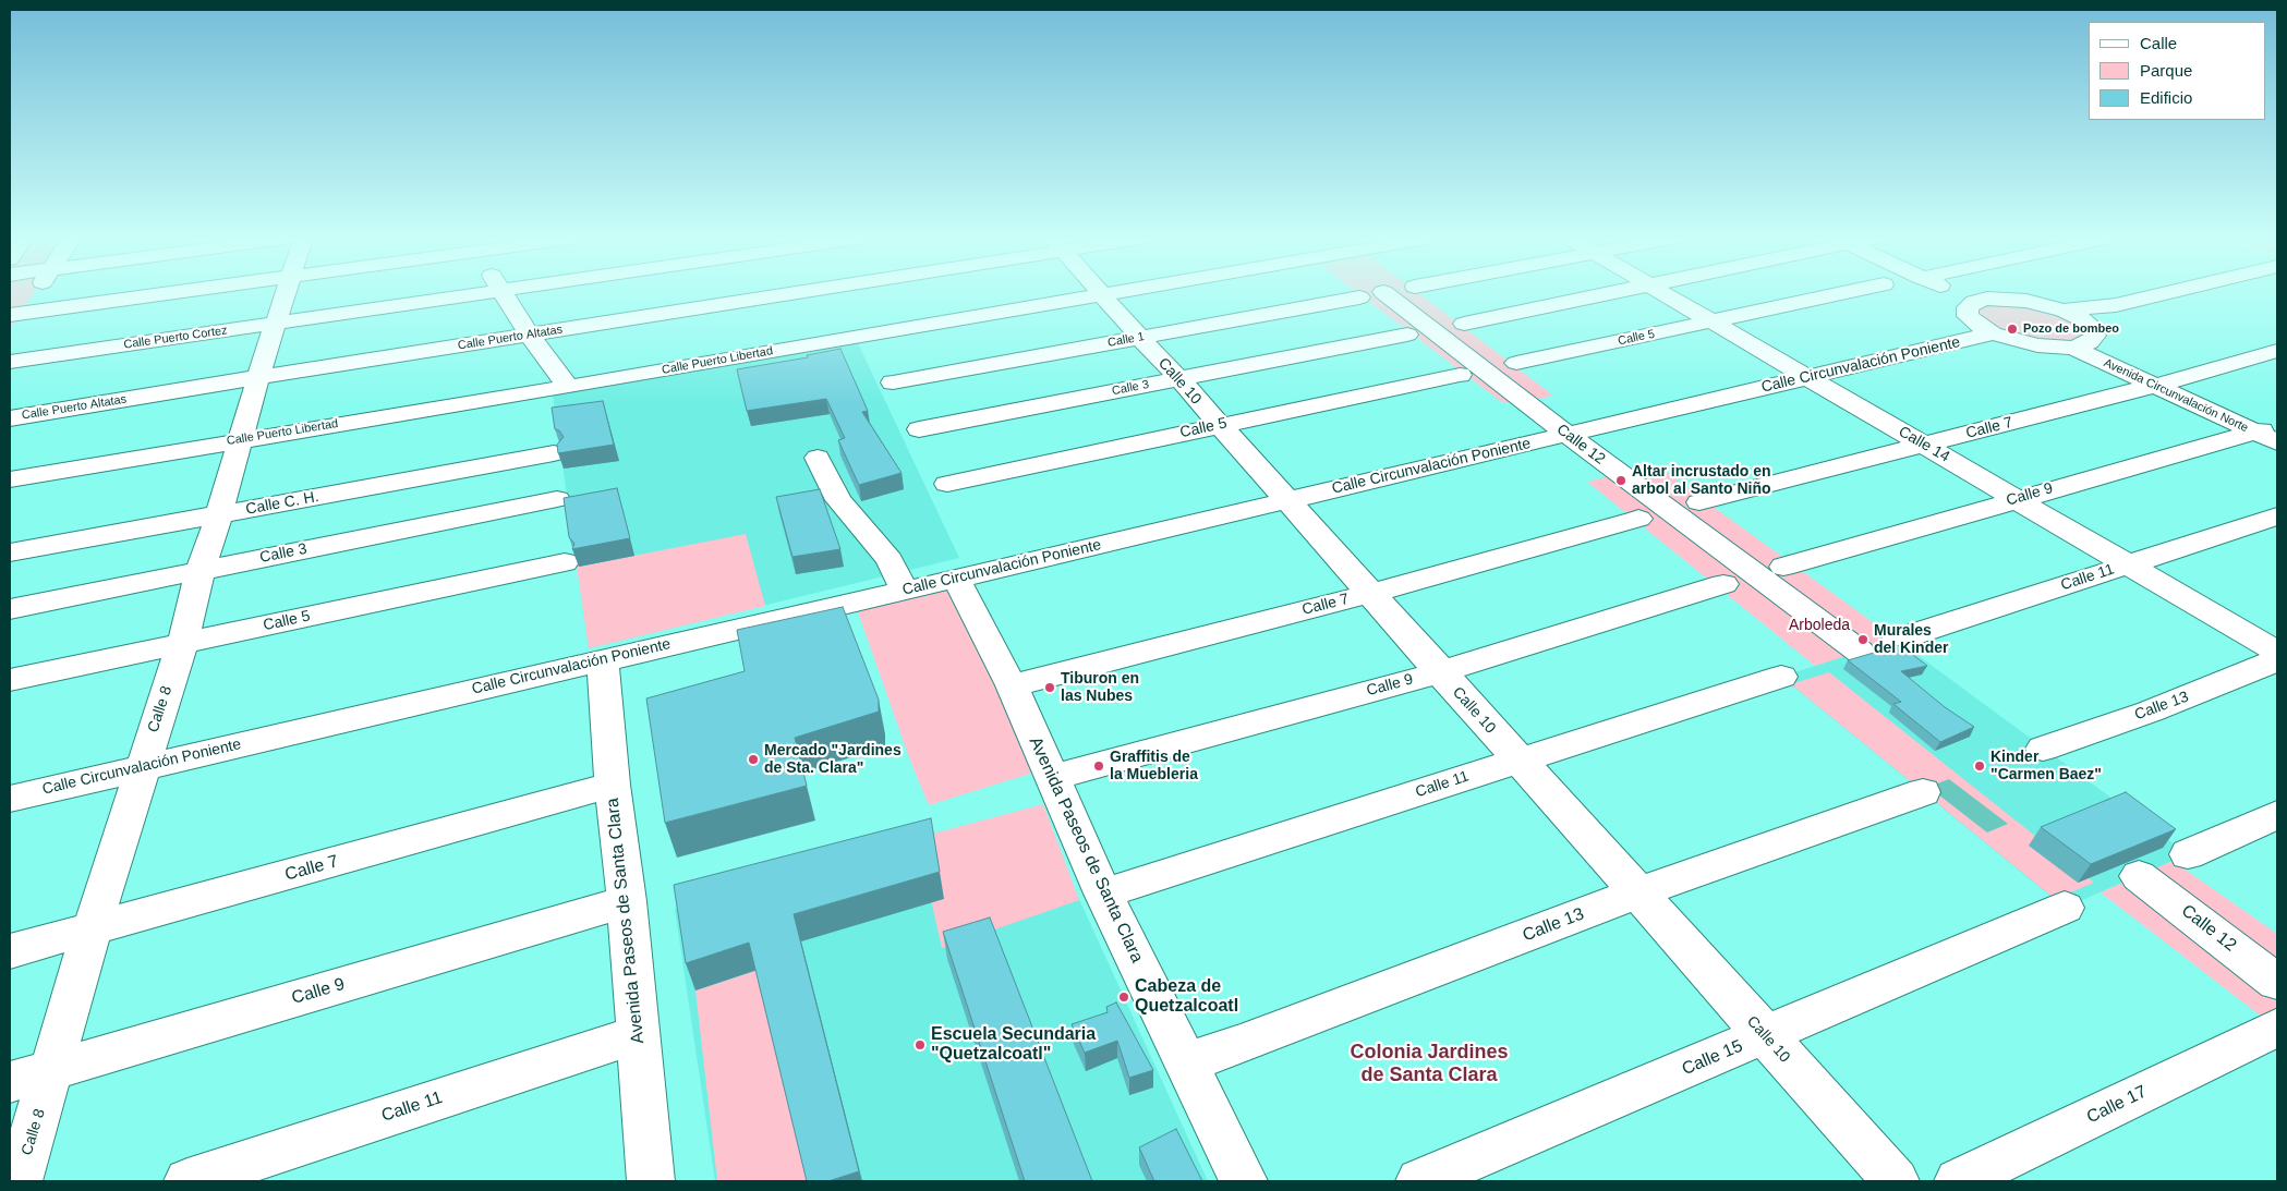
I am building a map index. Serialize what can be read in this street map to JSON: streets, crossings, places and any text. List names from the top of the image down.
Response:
{
  "streets": {
    "street": [
      "Calle Puerto Cortez",
      "Calle Puerto Altatas",
      "Calle 5",
      "Calle 1",
      "Calle Puerto Libertad",
      "Calle Circunvalación Poniente",
      "Calle 10",
      "Calle 3",
      "Avenida Circunvalación Norte",
      "Calle 7",
      "Calle 12",
      "Calle 14",
      "Calle 9",
      "Calle C. H.",
      "Calle 11",
      "Calle 13",
      "Calle 8",
      "Avenida Paseos de Santa Clara",
      "Calle 15",
      "Calle 17"
    ]
  },
  "crossings": [
    ["Calle Puerto Cortez", "Calle 8"],
    ["Calle Puerto Altatas", "Calle 8"],
    ["Calle 5", "Calle 10"],
    ["Calle 5", "Calle 14"],
    ["Calle 5", "Calle 8"],
    ["Calle 1", "Calle 10"],
    ["Calle Puerto Libertad", "Calle 10"],
    ["Calle Puerto Libertad", "Calle 8"],
    ["Calle Circunvalación Poniente", "Calle 10"],
    ["Calle Circunvalación Poniente", "Calle 12"],
    ["Calle Circunvalación Poniente", "Calle 14"],
    ["Calle Circunvalación Poniente", "Calle 8"],
    ["Calle Circunvalación Poniente", "Avenida Paseos de Santa Clara"],
    ["Calle 10", "Calle 3"],
    ["Calle 10", "Calle 7"],
    ["Calle 10", "Calle 9"],
    ["Calle 10", "Calle 11"],
    ["Calle 10", "Calle 13"],
    ["Calle 10", "Calle 15"],
    ["Calle 3", "Calle 8"],
    ["Avenida Circunvalación Norte", "Calle 7"],
    ["Avenida Circunvalación Norte", "Calle 9"],
    ["Calle 7", "Calle 14"],
    ["Calle 7", "Calle 8"],
    ["Calle 7", "Avenida Paseos de Santa Clara"],
    ["Calle 14", "Calle 9"],
    ["Calle 14", "Calle 11"],
    ["Calle 9", "Calle 8"],
    ["Calle 9", "Avenida Paseos de Santa Clara"],
    ["Calle C. H.", "Calle 8"],
    ["Calle 11", "Avenida Paseos de Santa Clara"],
    ["Calle 13", "Avenida Paseos de Santa Clara"]
  ],
  "districts": ["Colonia Jardines de Santa Clara"],
  "parks": ["Arboleda"],
  "places": [
    "Pozo de bombeo",
    "Altar incrustado en arbol al Santo Niño",
    "Murales del Kinder",
    "Tiburon en las Nubes",
    "Mercado \"Jardines de Sta. Clara\"",
    "Graffitis de la Muebleria",
    "Kinder \"Carmen Baez\"",
    "Cabeza de Quetzalcoatl",
    "Escuela Secundaria \"Quetzalcoatl\""
  ],
  "legend": ["Calle", "Parque", "Edificio"]
}
